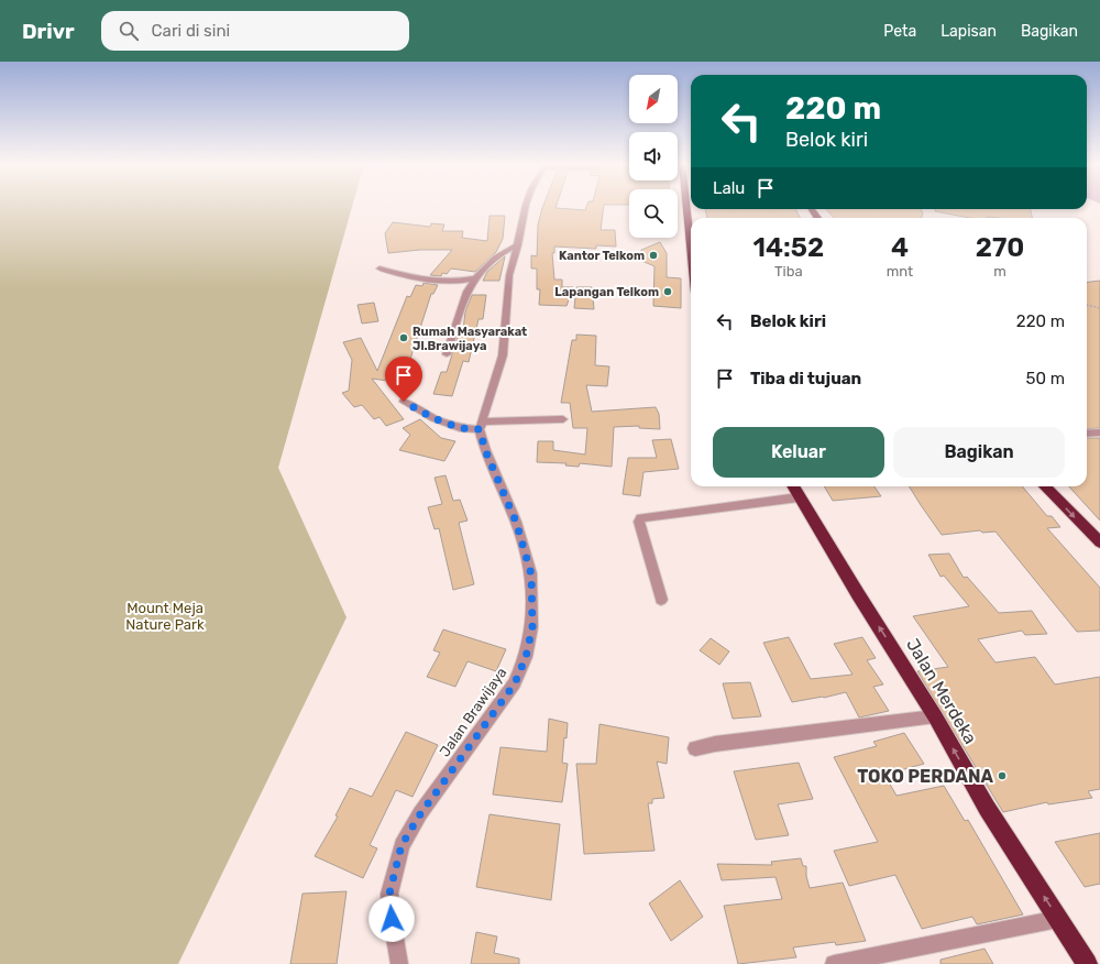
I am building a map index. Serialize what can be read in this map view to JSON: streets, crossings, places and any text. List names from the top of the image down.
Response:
{
  "streets": {
    "highway": ["Jalan Merdeka"],
    "street": ["Jalan Brawijaya"]
  },
  "one_way": ["Jalan Merdeka"],
  "parks": ["Mount Meja Nature Park"],
  "places": [
    "Kantor Telkom",
    "Lapangan Telkom",
    "Rumah Masyarakat Jl.Brawijaya",
    "TOKO PERDANA"
  ],
  "north": "bottom left",
  "page": {
    "header": "Drivr",
    "search": "Cari di sini",
    "nav": ["Peta", "Lapisan", "Bagikan"],
    "turn": ["220 m", "Belok kiri"],
    "then": "Lalu",
    "eta": [
      "14:52",
      "Tiba",
      "4",
      "mnt",
      "270",
      "m"
    ],
    "list": [
      {
        "name": "Belok kiri",
        "value": "220 m"
      },
      {
        "name": "Tiba di tujuan",
        "value": "50 m"
      }
    ],
    "buttons": ["Keluar", "Bagikan"]
  }
}
